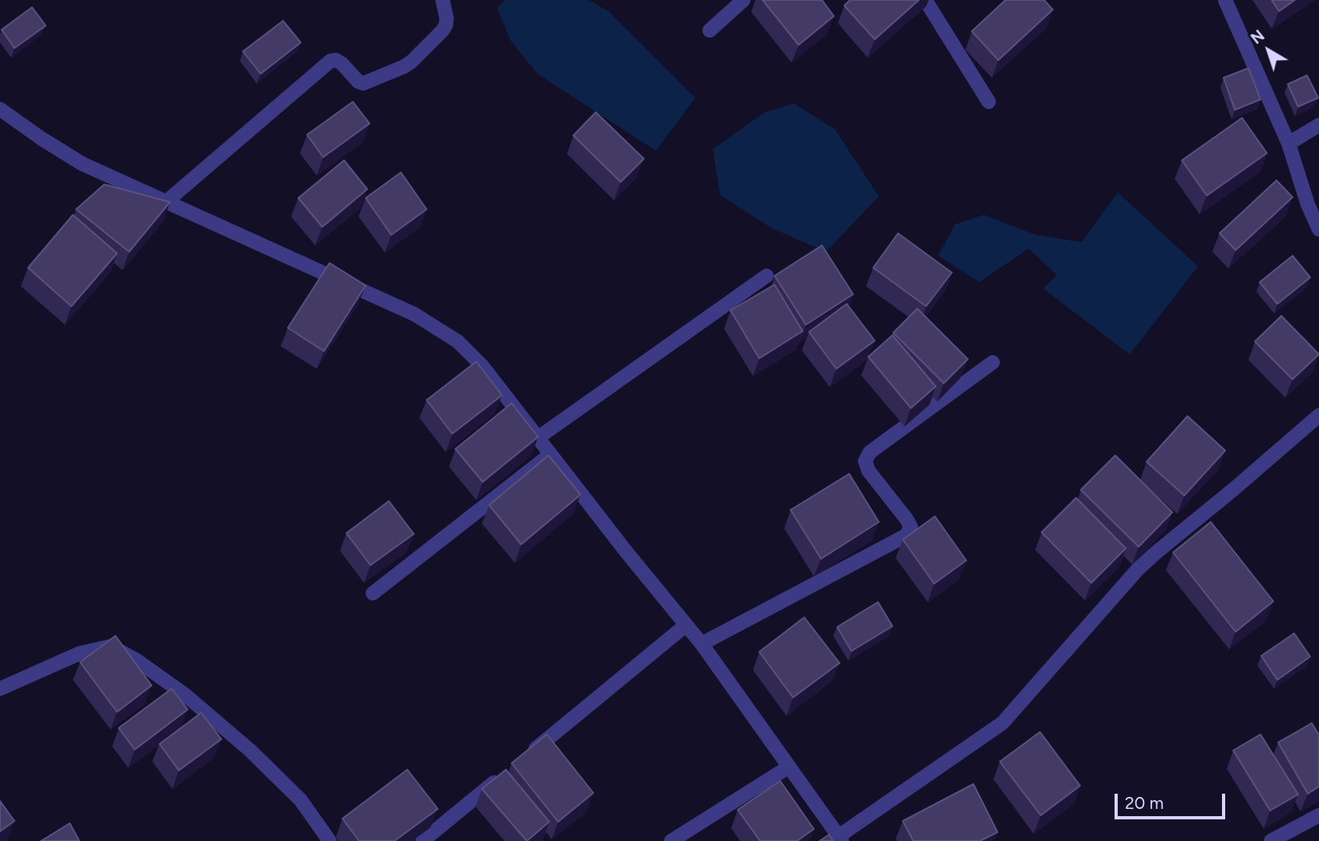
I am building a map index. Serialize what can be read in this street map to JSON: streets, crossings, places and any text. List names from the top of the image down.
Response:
{
  "scale_bar": "20 m",
  "north": "top left"
}
